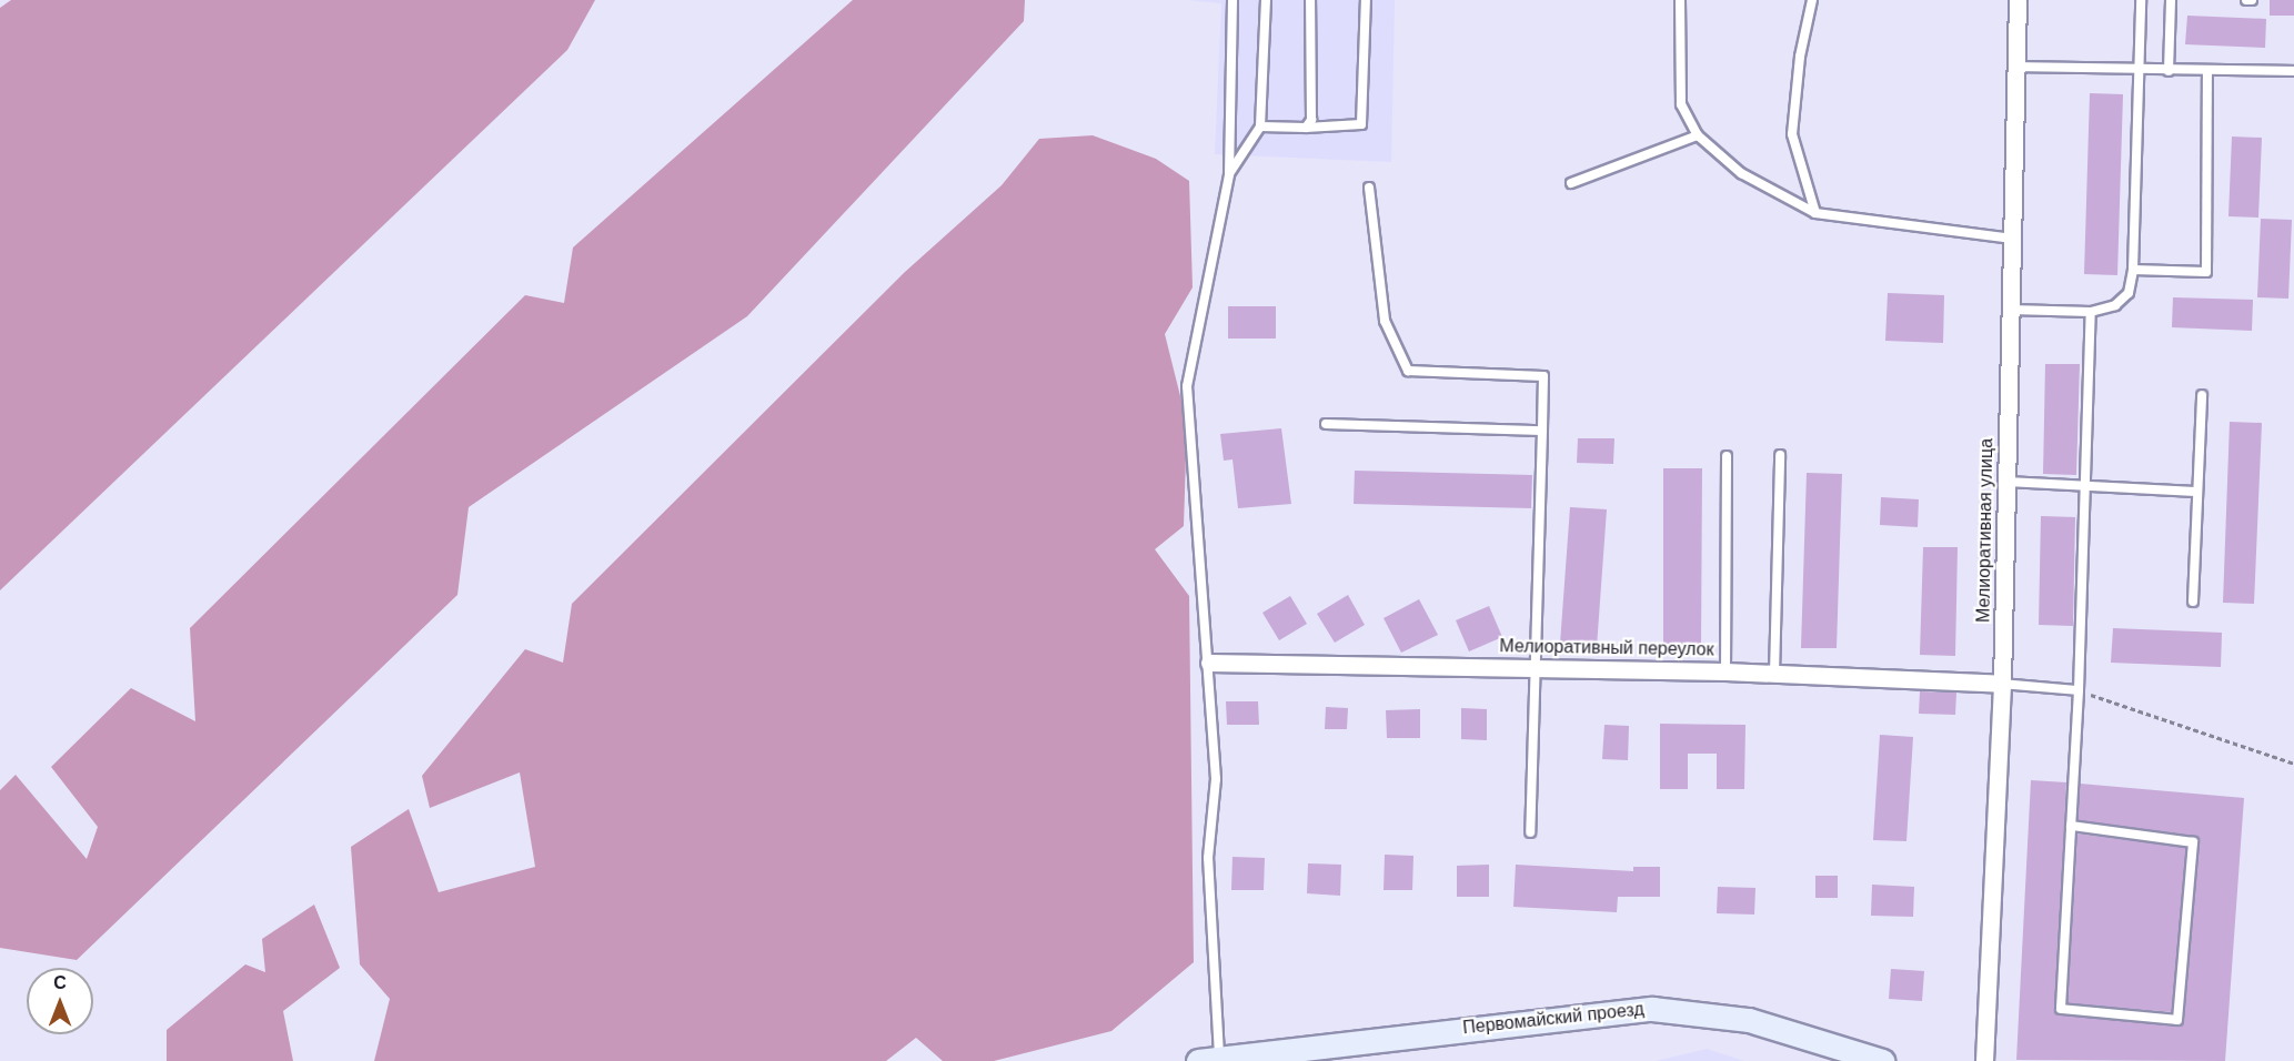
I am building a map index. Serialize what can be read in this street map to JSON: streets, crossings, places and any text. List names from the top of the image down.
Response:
{
  "streets": {
    "main road": ["Первомайский проезд"],
    "street": ["Мелиоративная улица", "Мелиоративный переулок"]
  },
  "crossings": [
    ["Мелиоративная улица", "Мелиоративный переулок"]
  ],
  "north": "top"
}
